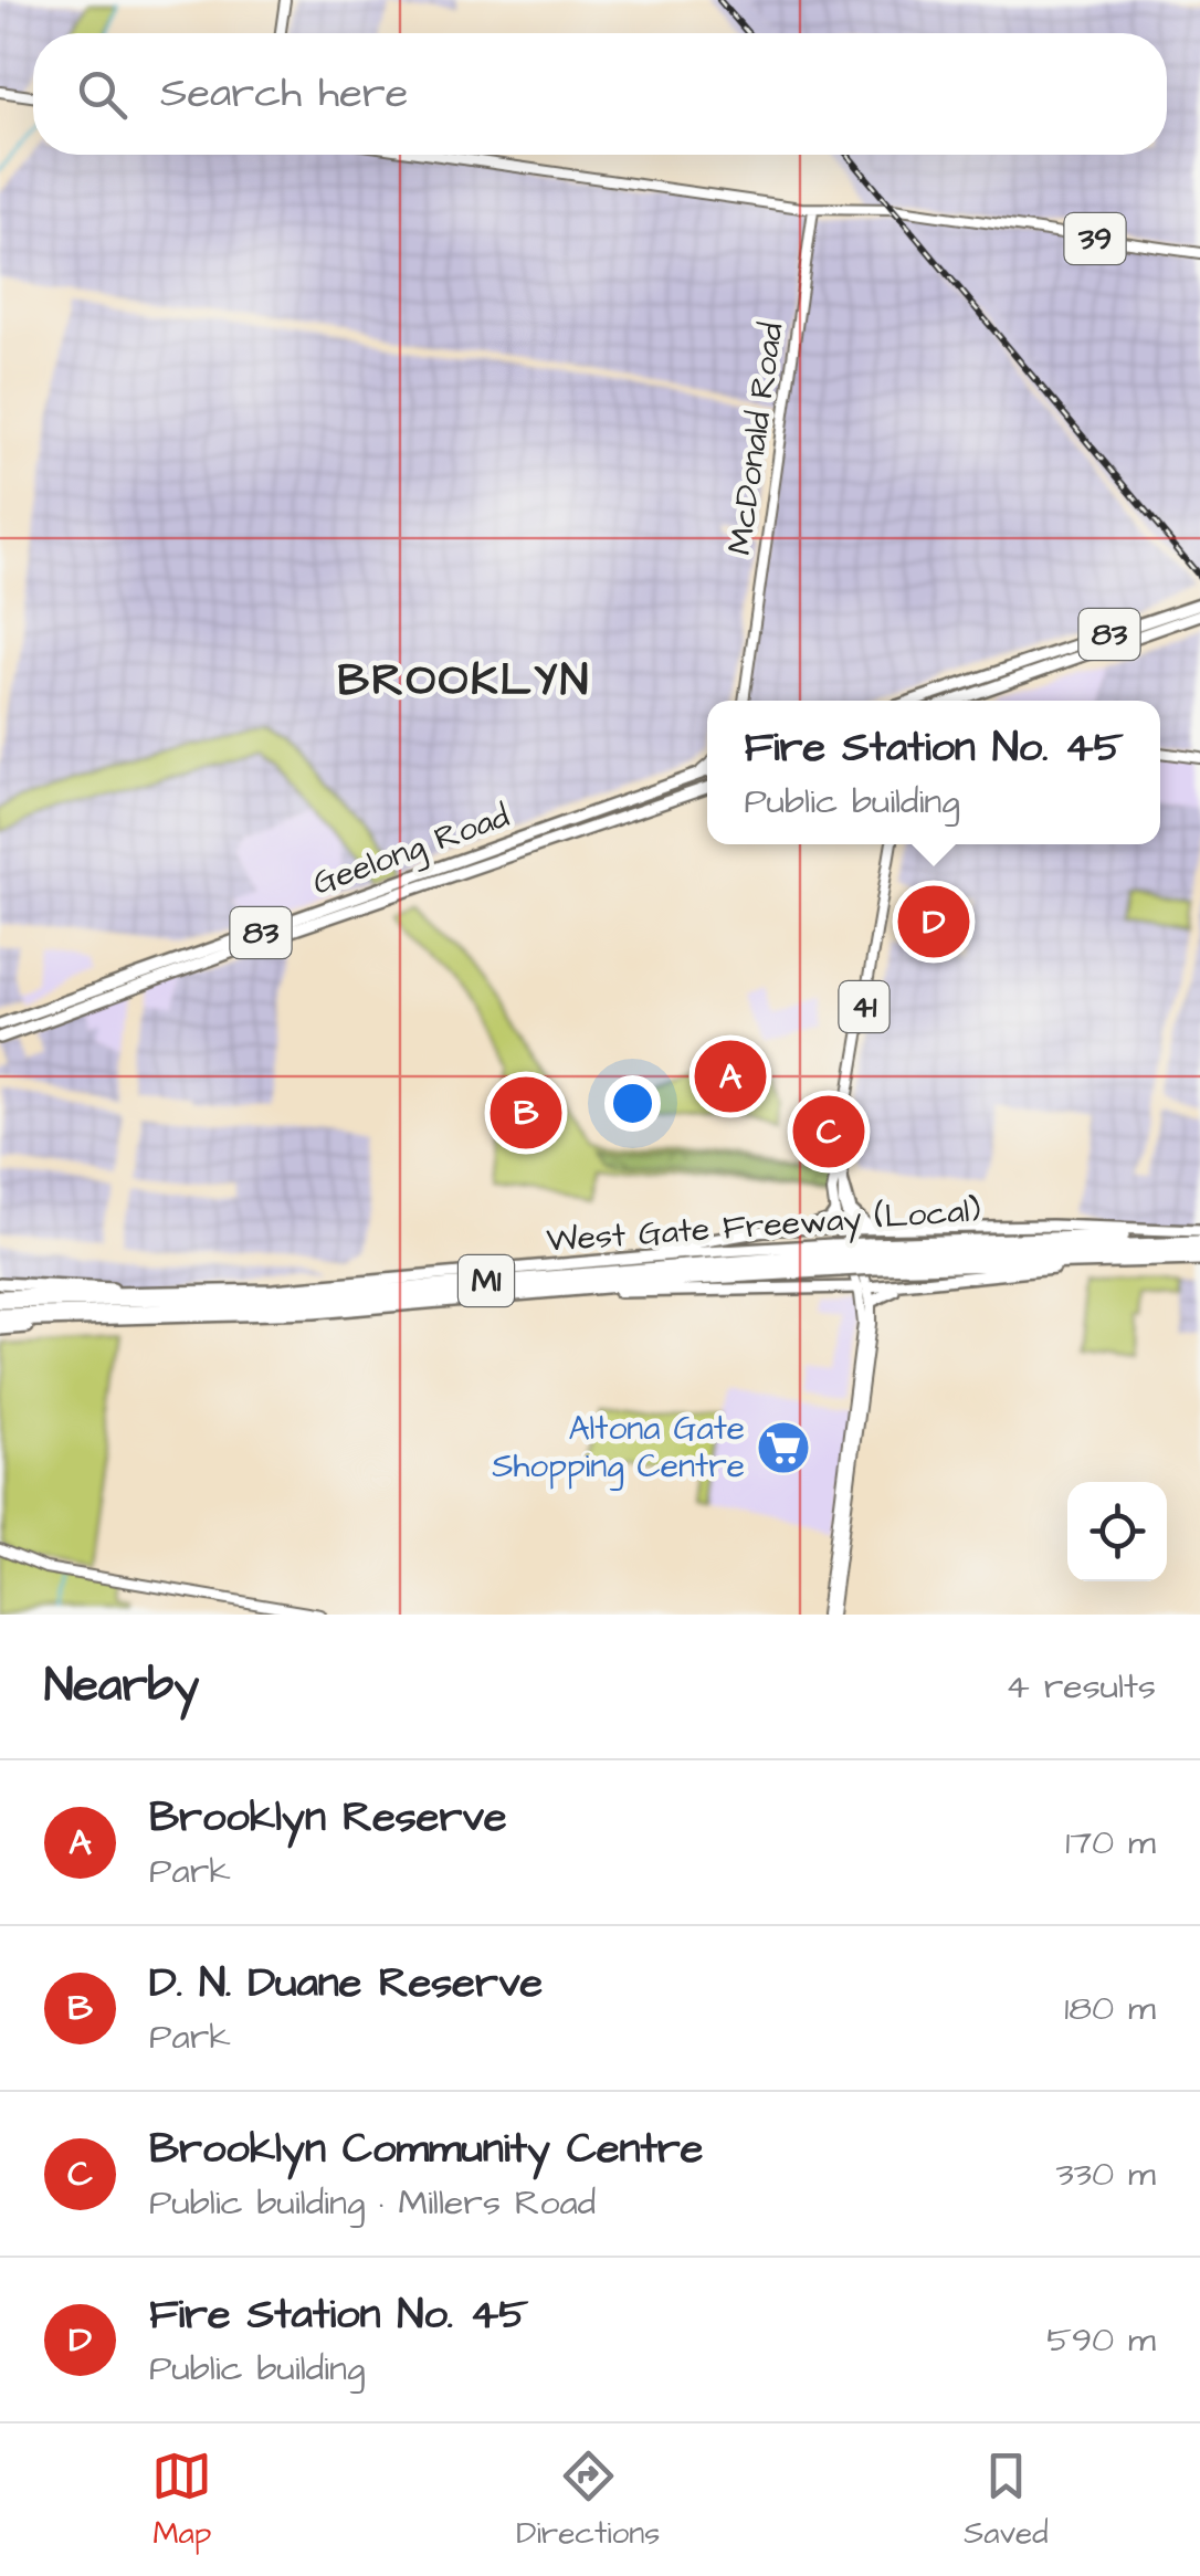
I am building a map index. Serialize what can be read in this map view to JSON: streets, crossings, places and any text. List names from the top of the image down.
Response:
{
  "streets": {
    "highway": [
      "83",
      "Geelong Road",
      "West Gate Freeway (Local)",
      "M1"
    ],
    "main road": ["39", "McDonald Road", "41"]
  },
  "crossings": [
    ["39", "McDonald Road"],
    ["West Gate Freeway (Local)", "M1"]
  ],
  "districts": ["BROOKLYN"],
  "places": {
    "supermarket": ["Altona Gate Shopping Centre"]
  },
  "page": {
    "search": "Search here",
    "popup": ["Fire Station No. 45", "Public building"],
    "pins": [
      "D",
      "A",
      "B",
      "C"
    ],
    "heading": ["Nearby", "4 results"],
    "list": [
      {
        "mark": "A",
        "name": "Brooklyn Reserve",
        "note": "Park",
        "value": "170 m"
      },
      {
        "mark": "B",
        "name": "D. N. Duane Reserve",
        "note": "Park",
        "value": "180 m"
      },
      {
        "mark": "C",
        "name": "Brooklyn Community Centre",
        "note": "Public building · Millers Road",
        "value": "330 m"
      },
      {
        "mark": "D",
        "name": "Fire Station No. 45",
        "note": "Public building",
        "value": "590 m"
      }
    ],
    "nav": ["Map", "Directions", "Saved"]
  }
}
